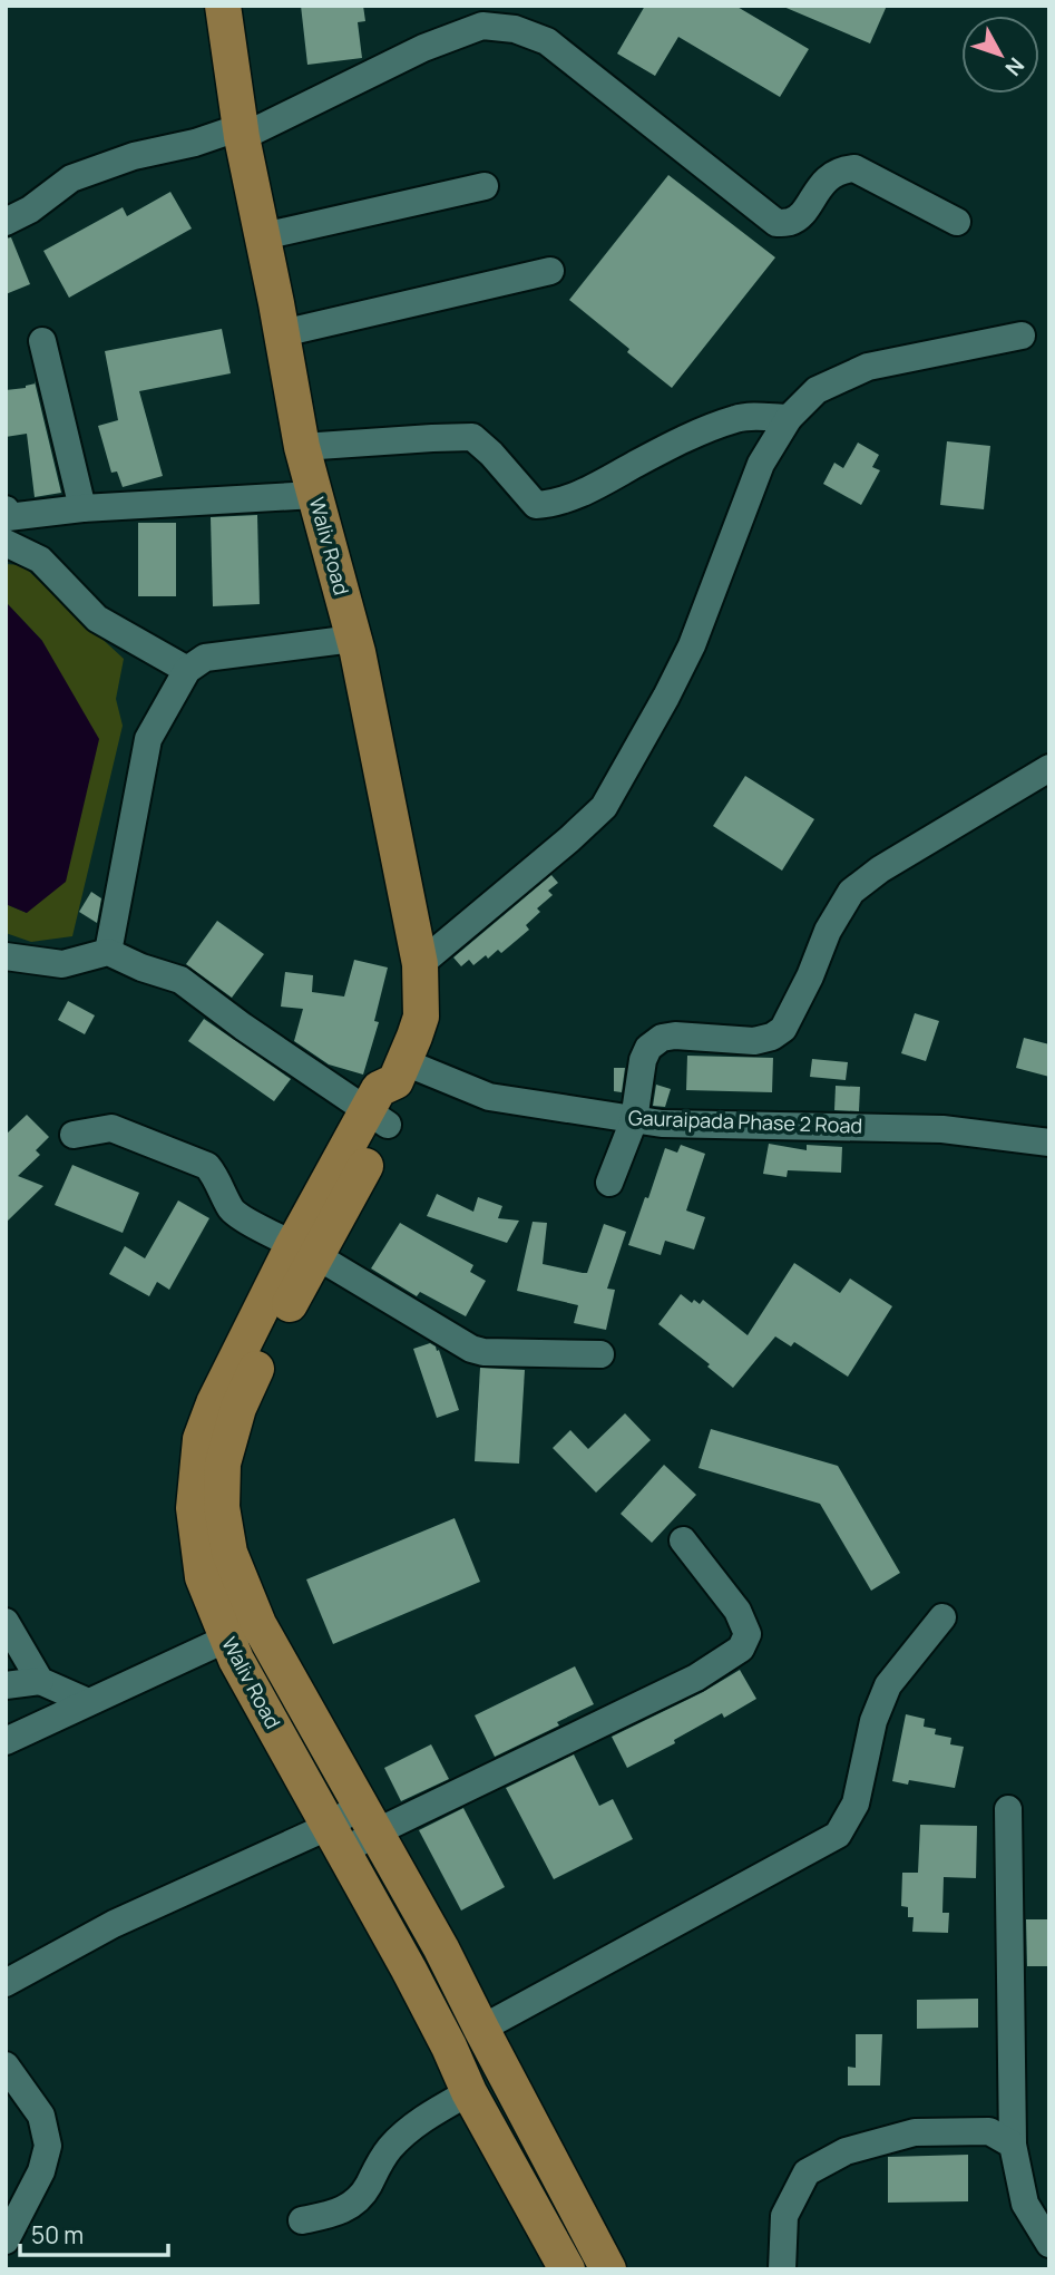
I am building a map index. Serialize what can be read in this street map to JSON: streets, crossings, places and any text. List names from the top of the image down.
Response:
{
  "streets": {
    "main road": ["Waliv Road"],
    "street": ["Gauraipada Phase 2 Road"]
  },
  "crossings": [
    ["Waliv Road", "Gauraipada Phase 2 Road"]
  ],
  "scale_bar": "50 m",
  "north": "bottom right"
}
